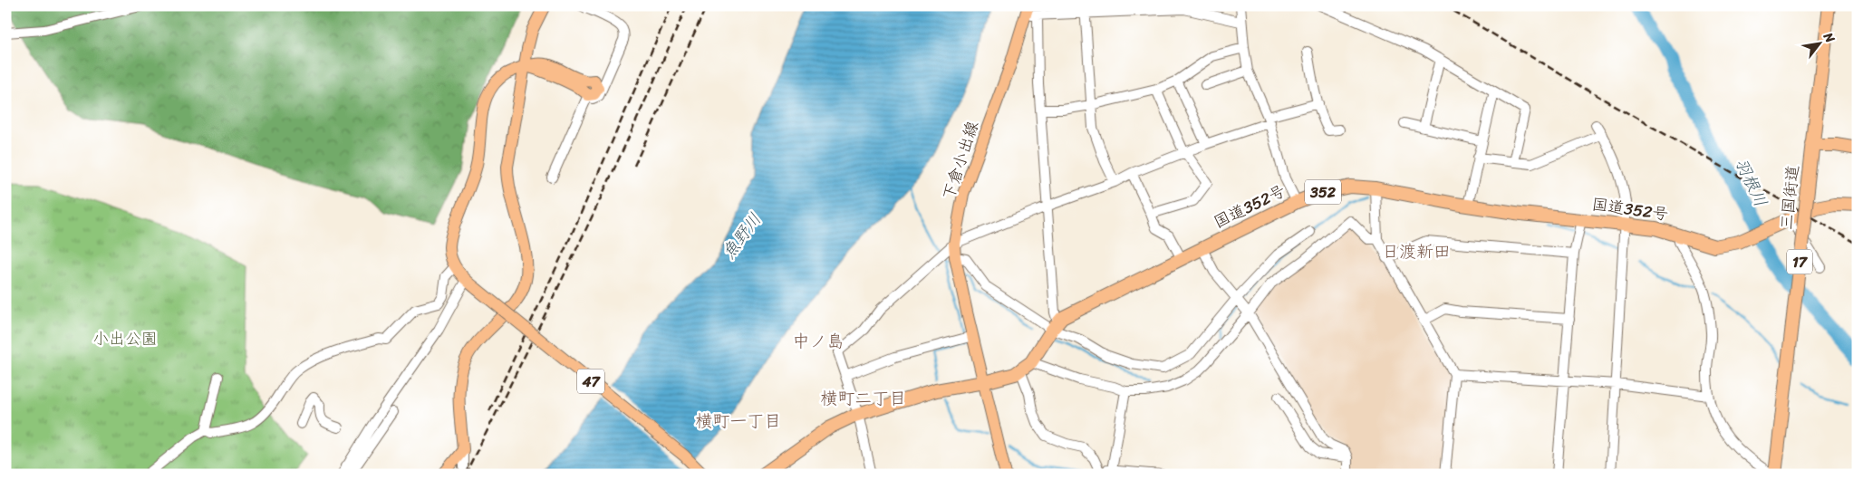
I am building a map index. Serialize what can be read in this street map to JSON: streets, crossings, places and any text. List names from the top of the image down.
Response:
{
  "streets": {
    "highway": [
      "352",
      "三国街道",
      "国道352号",
      "17"
    ],
    "main road": ["下倉小出線", "47"]
  },
  "crossings": [
    ["下倉小出線", "国道352号"]
  ],
  "districts": [
    "日渡新田",
    "中ノ島",
    "横町二丁目",
    "横町一丁目"
  ],
  "water": ["羽根川", "魚野川"],
  "parks": ["小出公園"],
  "north": "top right"
}
